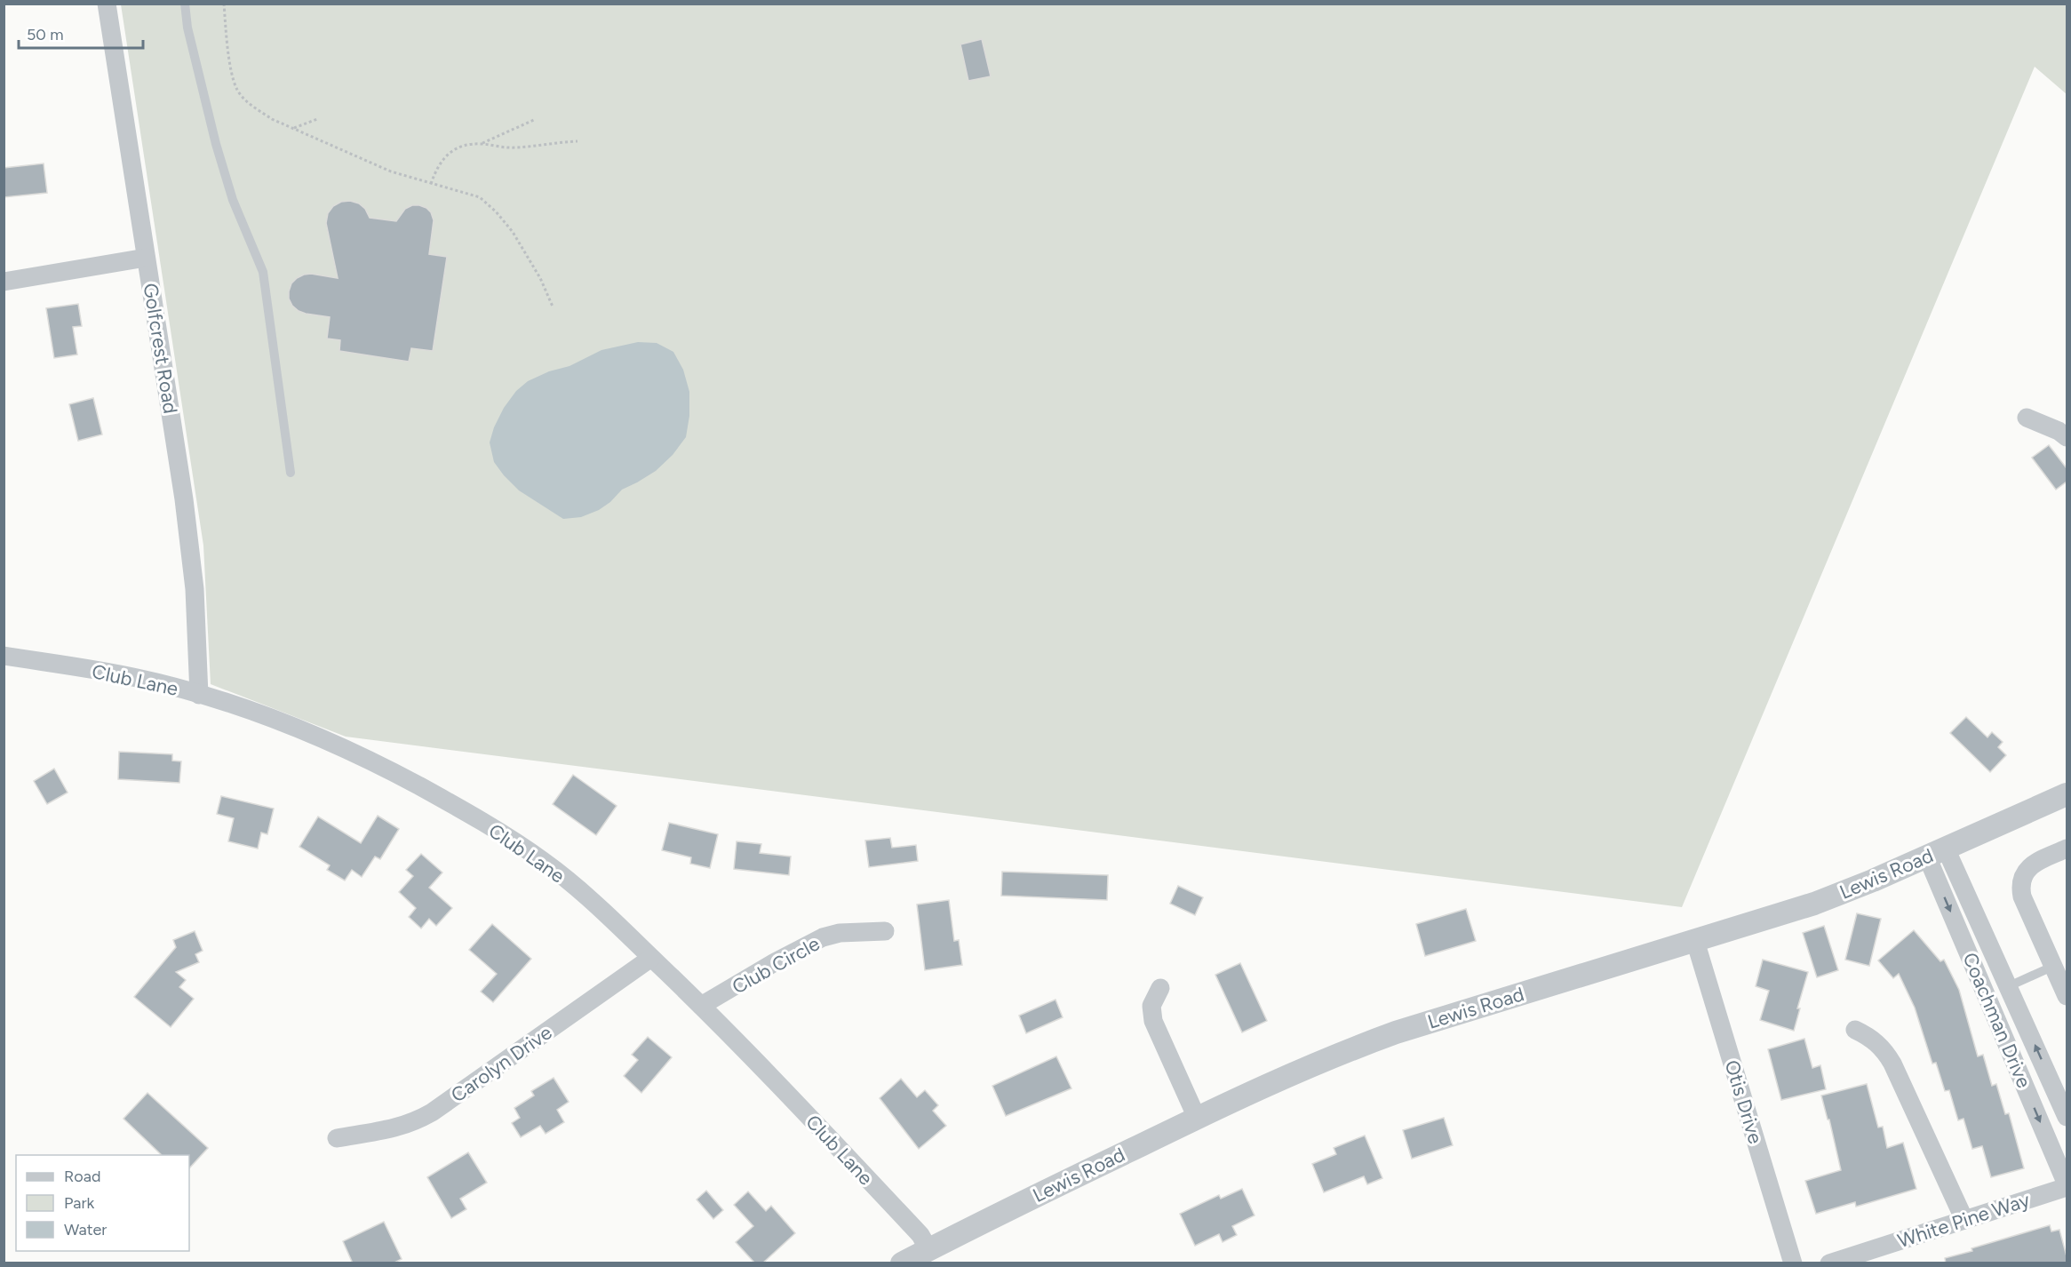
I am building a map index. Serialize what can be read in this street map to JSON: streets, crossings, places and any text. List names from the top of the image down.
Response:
{
  "streets": {
    "street": [
      "Golfcrest Road",
      "Club Lane",
      "Lewis Road",
      "Club Circle",
      "Coachman Drive",
      "Carolyn Drive",
      "Otis Drive",
      "White Pine Way"
    ]
  },
  "crossings": [
    ["Golfcrest Road", "Club Lane"],
    ["Club Lane", "Lewis Road"],
    ["Club Lane", "Club Circle"],
    ["Club Lane", "Carolyn Drive"],
    ["Lewis Road", "Coachman Drive"],
    ["Lewis Road", "Otis Drive"],
    ["Coachman Drive", "White Pine Way"]
  ],
  "legend": ["Road", "Park", "Water"],
  "scale_bar": "50 m"
}
